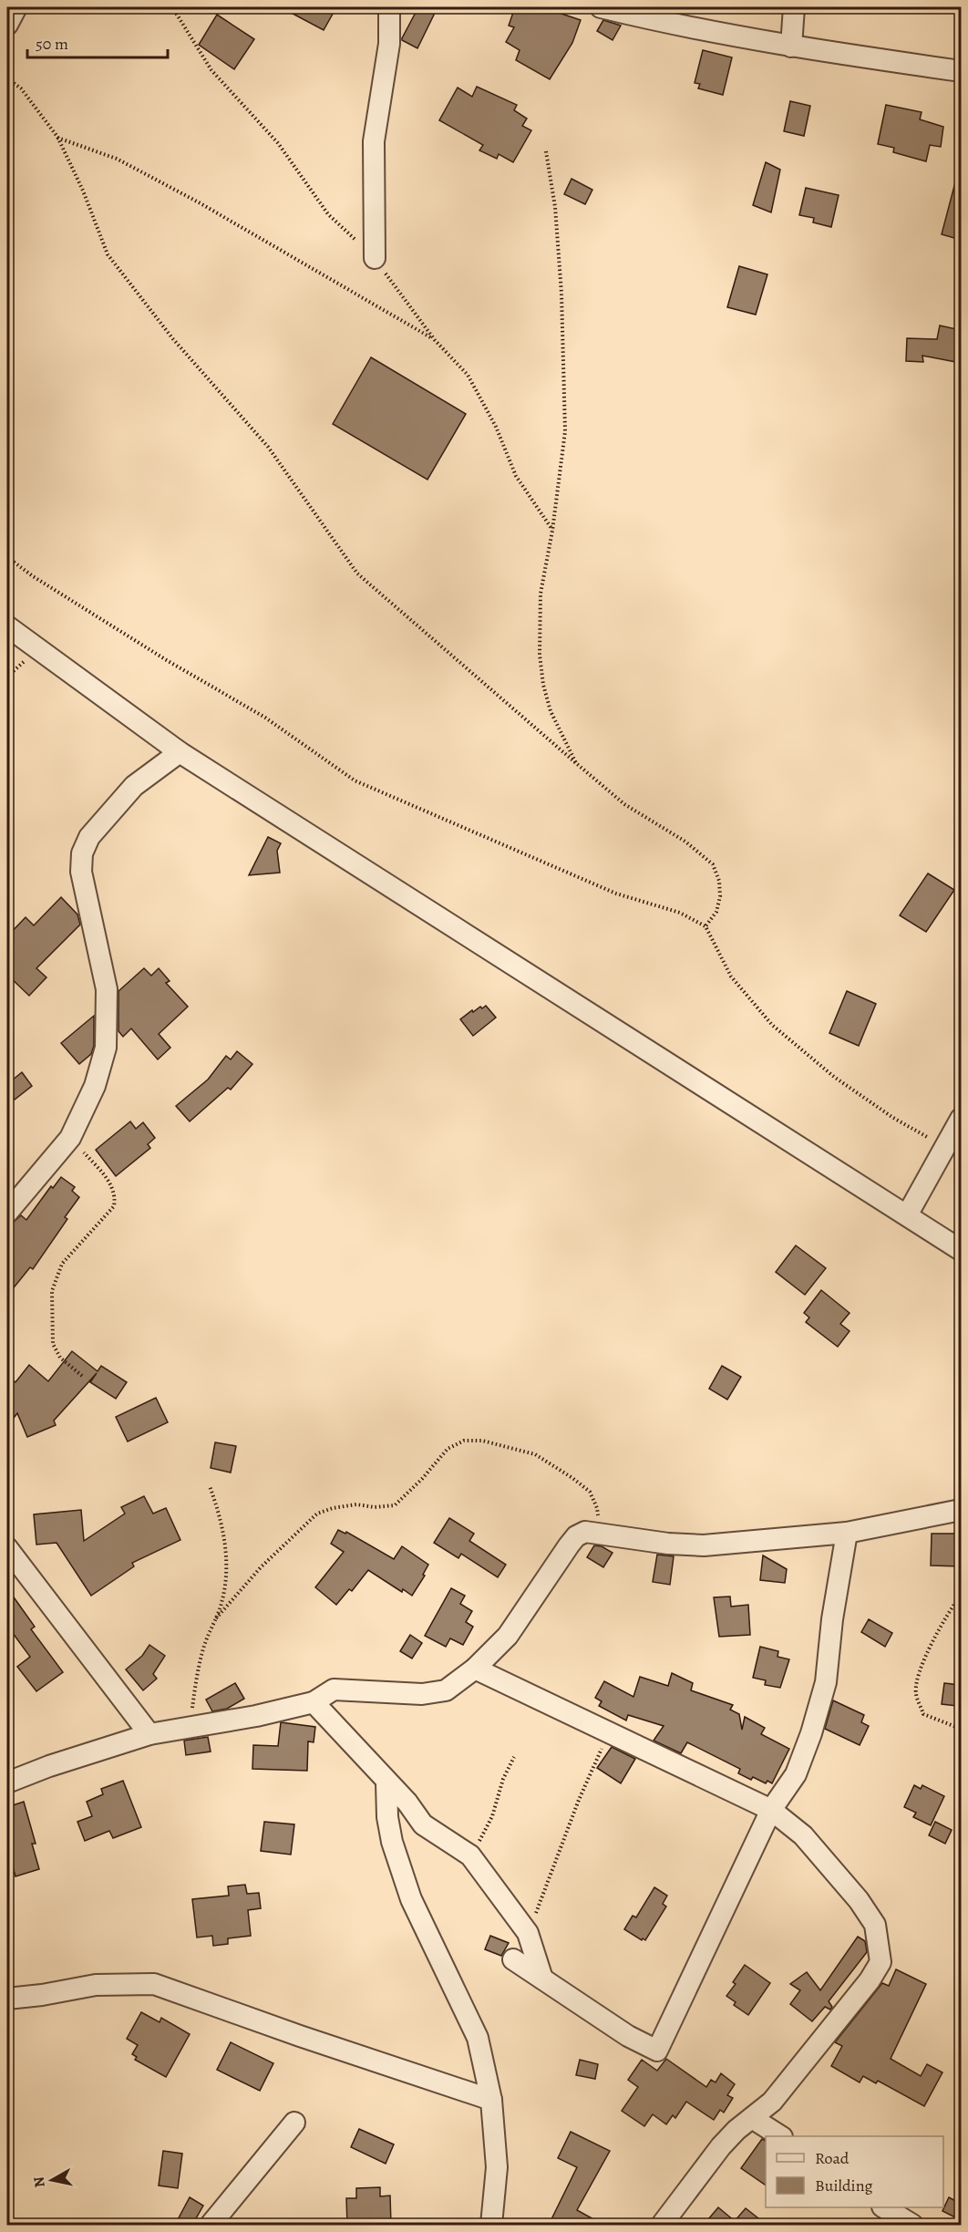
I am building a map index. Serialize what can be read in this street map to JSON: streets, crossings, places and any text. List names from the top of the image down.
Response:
{
  "legend": ["Road", "Building"],
  "scale_bar": "50 m",
  "north": "left"
}
